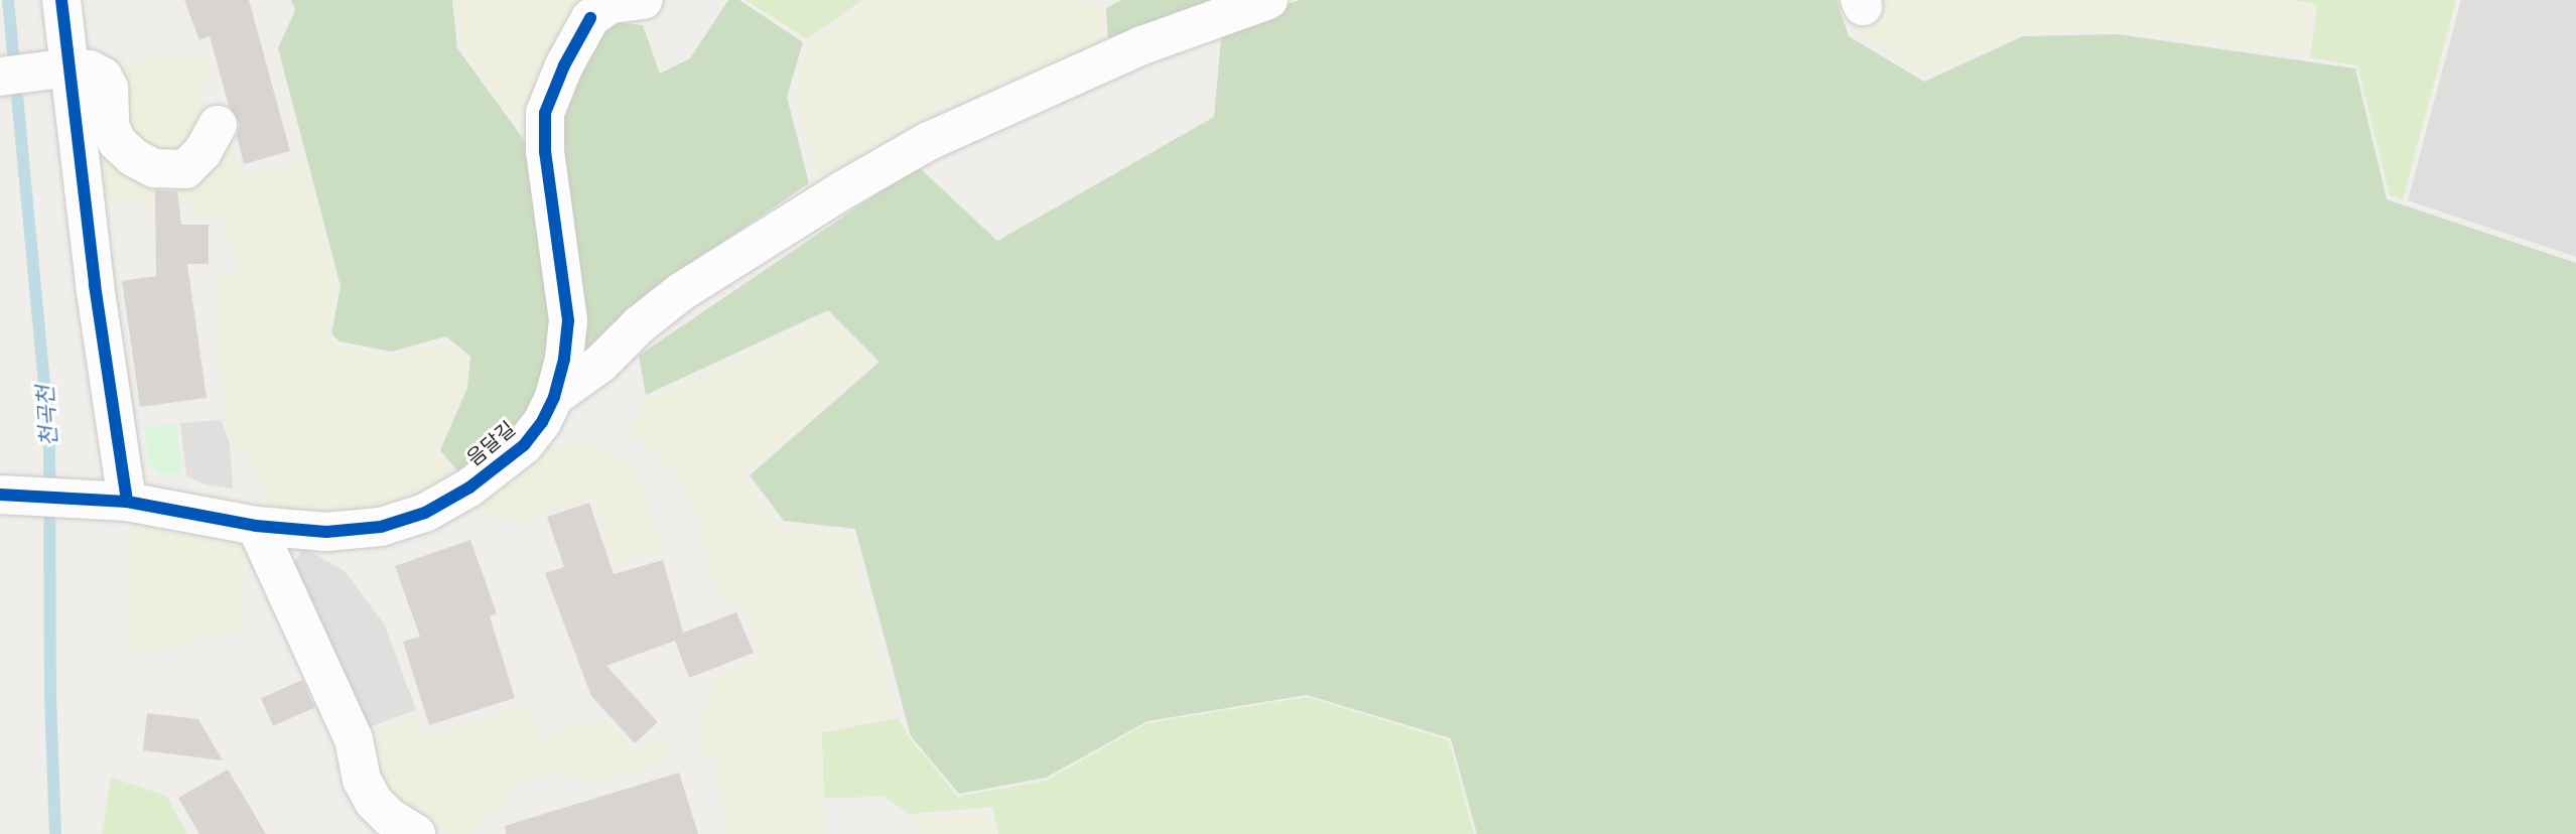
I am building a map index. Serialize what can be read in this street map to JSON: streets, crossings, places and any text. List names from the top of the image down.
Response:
{
  "streets": {
    "street": ["음달길"]
  },
  "water": ["천곡천"]
}
